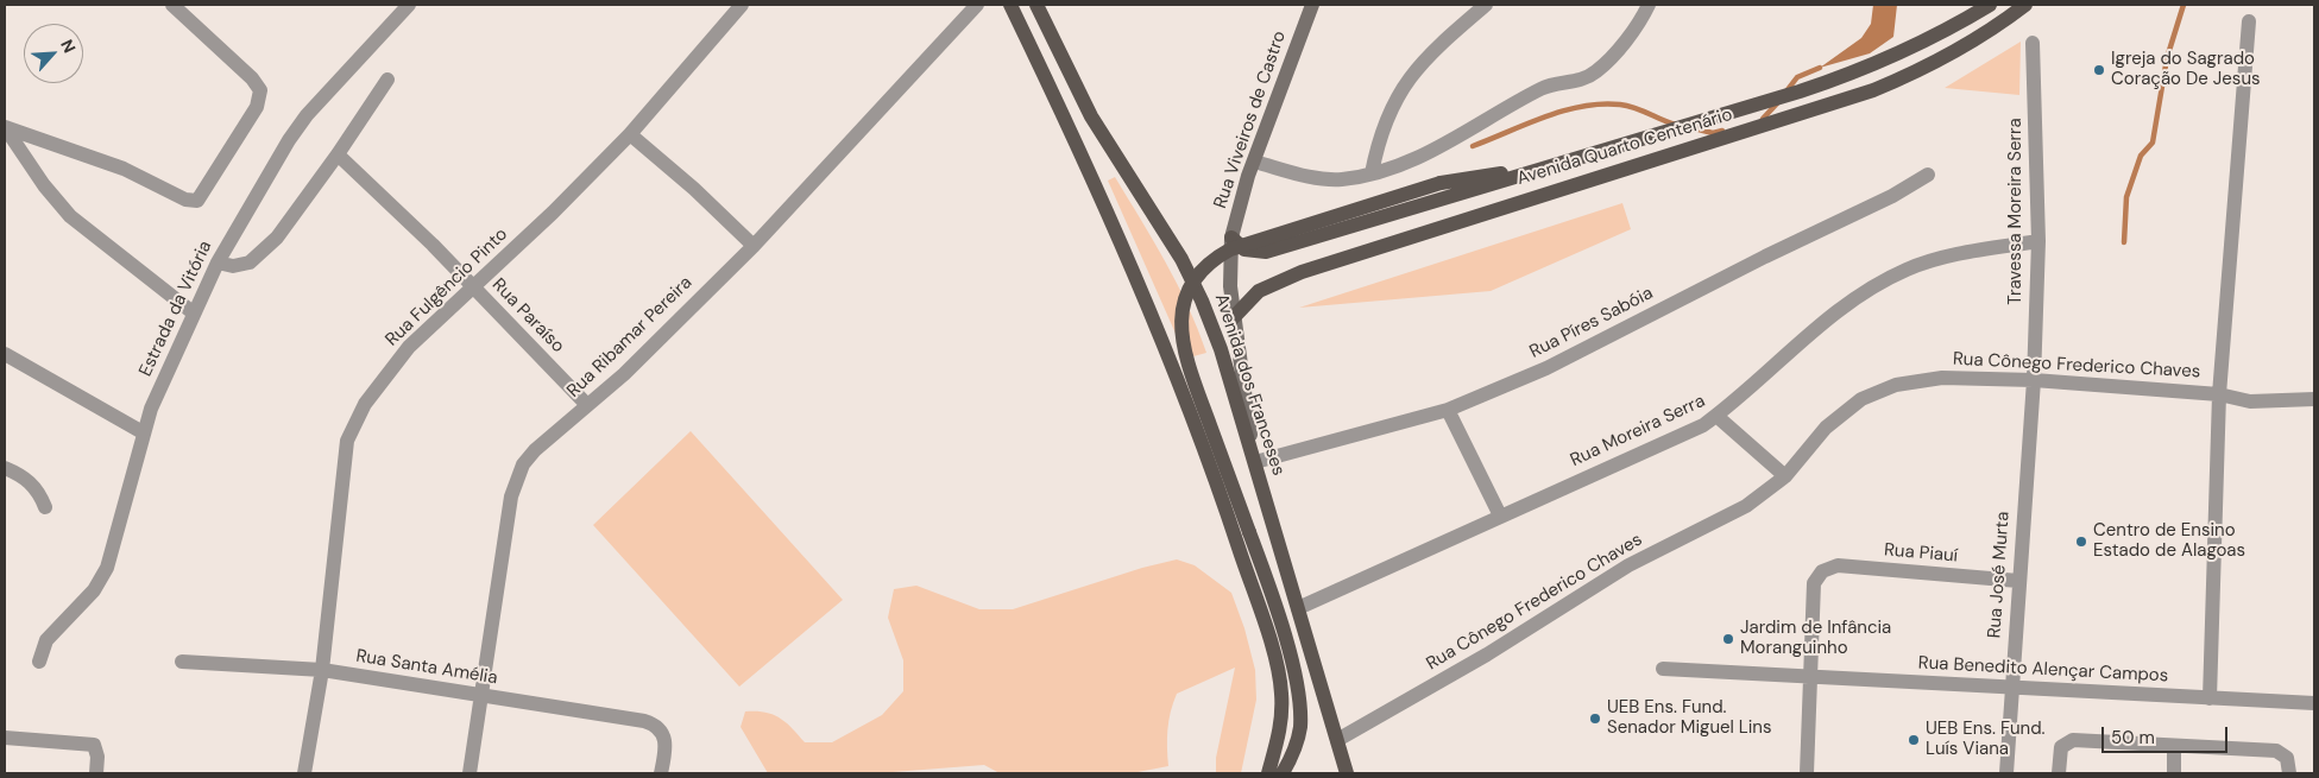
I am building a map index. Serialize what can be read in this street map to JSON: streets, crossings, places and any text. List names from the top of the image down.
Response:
{
  "streets": {
    "main road": ["Rua Viveiros de Castro", "Avenida Quarto Centenário", "Avenida dos Franceses"],
    "street": [
      "Travessa Moreira Serra",
      "Rua Fulgêncio Pinto",
      "Estrada da Vitória",
      "Rua Paraíso",
      "Rua Píres Sabóia",
      "Rua Ribamar Pereira",
      "Rua Cônego Frederico Chaves",
      "Rua Moreira Serra",
      "Rua Piauí",
      "Rua José Murta",
      "Rua Santa Amélia",
      "Rua Benedito Alençar Campos"
    ]
  },
  "crossings": [
    ["Rua Viveiros de Castro", "Avenida Quarto Centenário"],
    ["Rua Viveiros de Castro", "Rua Píres Sabóia"],
    ["Rua Viveiros de Castro", "Avenida dos Franceses"],
    ["Travessa Moreira Serra", "Rua Cônego Frederico Chaves"],
    ["Travessa Moreira Serra", "Rua Moreira Serra"],
    ["Travessa Moreira Serra", "Rua José Murta"],
    ["Rua Fulgêncio Pinto", "Rua Paraíso"],
    ["Rua Fulgêncio Pinto", "Rua Santa Amélia"],
    ["Rua Paraíso", "Rua Ribamar Pereira"],
    ["Rua Píres Sabóia", "Avenida dos Franceses"],
    ["Rua Ribamar Pereira", "Rua Santa Amélia"],
    ["Rua Cônego Frederico Chaves", "Avenida dos Franceses"],
    ["Rua Cônego Frederico Chaves", "Rua José Murta"],
    ["Avenida dos Franceses", "Rua Moreira Serra"],
    ["Rua Piauí", "Rua José Murta"],
    ["Rua Piauí", "Rua Benedito Alençar Campos"],
    ["Rua José Murta", "Rua Benedito Alençar Campos"]
  ],
  "places": [
    "Igreja do Sagrado Coração De Jesus",
    "Centro de Ensino Estado de Alagoas",
    "Jardim de Infância Moranguinho",
    "UEB Ens. Fund. Senador Miguel Lins",
    "UEB Ens. Fund. Luís Viana"
  ],
  "scale_bar": "50 m",
  "north": "top right"
}
